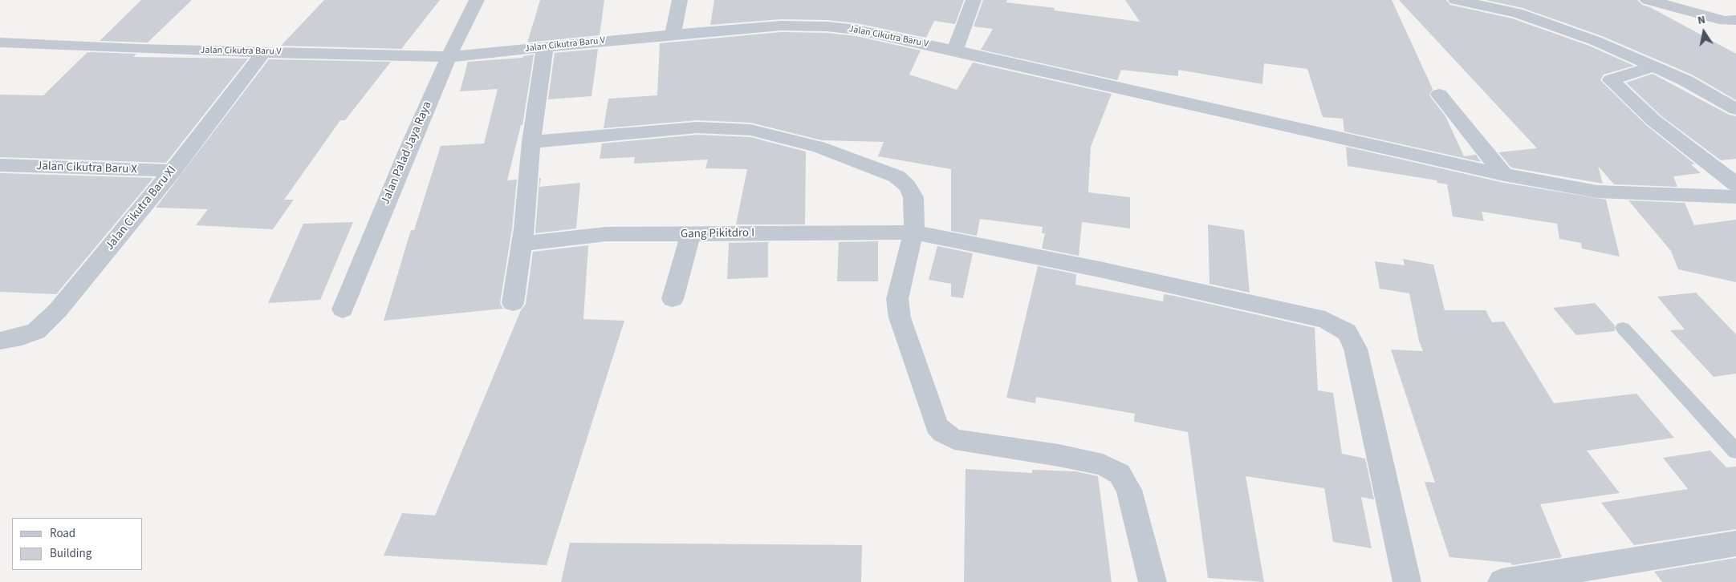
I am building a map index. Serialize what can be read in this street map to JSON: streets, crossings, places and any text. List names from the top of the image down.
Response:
{
  "streets": {
    "street": [
      "Jalan Cikutra Baru V",
      "Jalan Palad Jaya Raya",
      "Jalan Cikutra Baru X",
      "Jalan Cikutra Baru XI",
      "Gang Pikitdro I"
    ]
  },
  "crossings": [
    ["Jalan Cikutra Baru V", "Jalan Palad Jaya Raya"],
    ["Jalan Cikutra Baru V", "Jalan Cikutra Baru XI"],
    ["Jalan Cikutra Baru X", "Jalan Cikutra Baru XI"]
  ],
  "legend": ["Road", "Building"],
  "north": "top"
}
